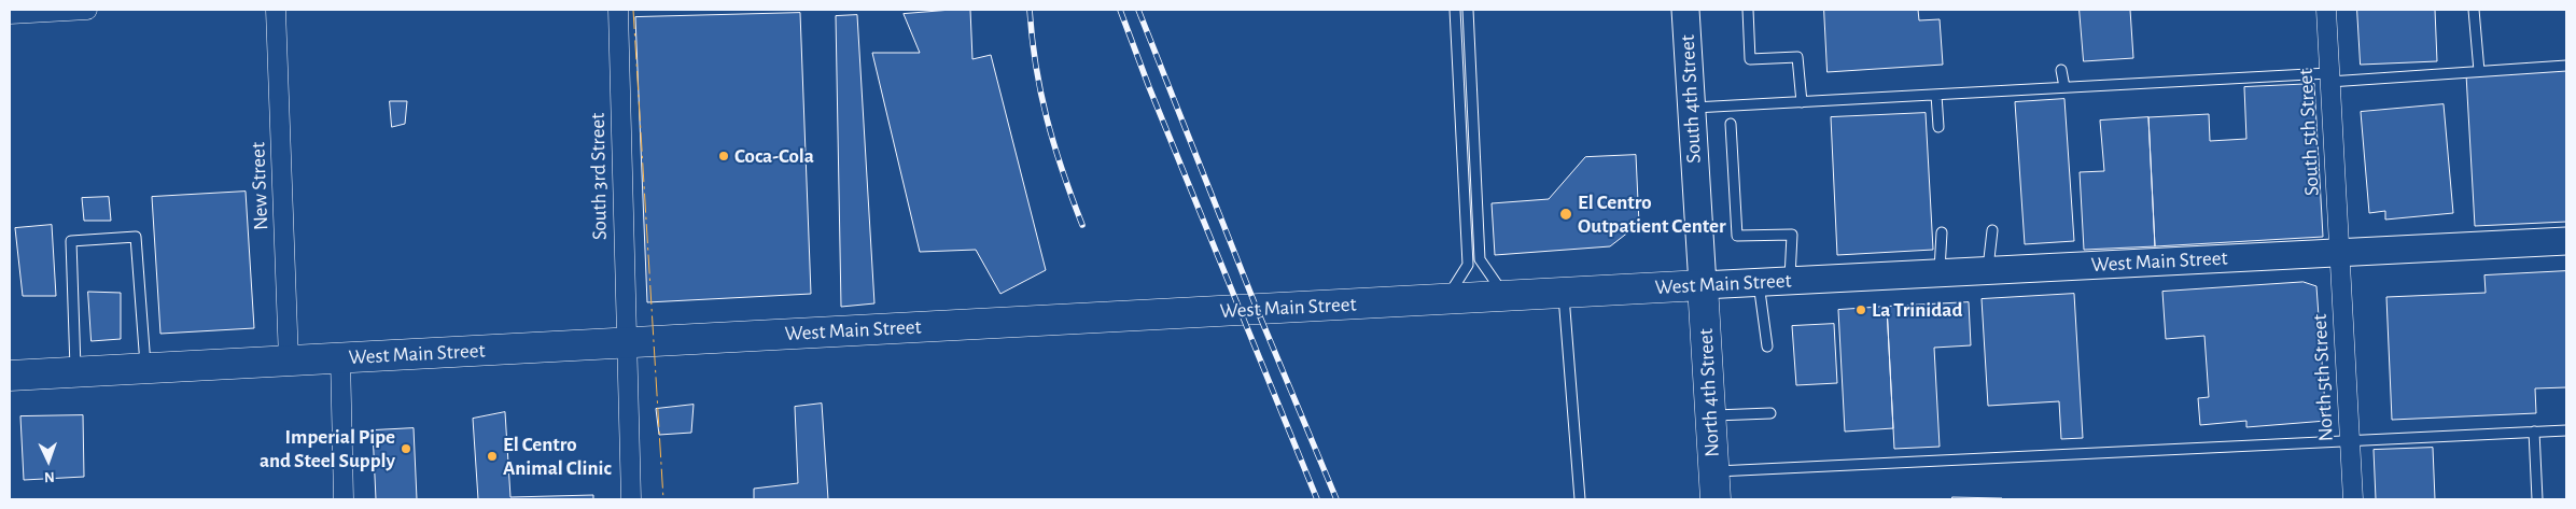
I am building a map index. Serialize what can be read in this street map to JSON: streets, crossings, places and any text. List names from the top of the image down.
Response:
{
  "streets": {
    "main road": ["West Main Street", "North 4th Street"],
    "street": [
      "South 4th Street",
      "South 5th Street",
      "South 3rd Street",
      "New Street",
      "North 5th Street"
    ]
  },
  "crossings": [
    ["South 4th Street", "West Main Street"],
    ["South 4th Street", "North 4th Street"],
    ["South 5th Street", "West Main Street"],
    ["South 5th Street", "North 5th Street"],
    ["South 3rd Street", "West Main Street"],
    ["New Street", "West Main Street"],
    ["West Main Street", "North 5th Street"],
    ["West Main Street", "North 4th Street"]
  ],
  "places": [
    "Coca-Cola",
    "El Centro Outpatient Center",
    "La Trinidad",
    "Imperial Pipe and Steel Supply",
    "El Centro Animal Clinic"
  ],
  "north": "bottom"
}
